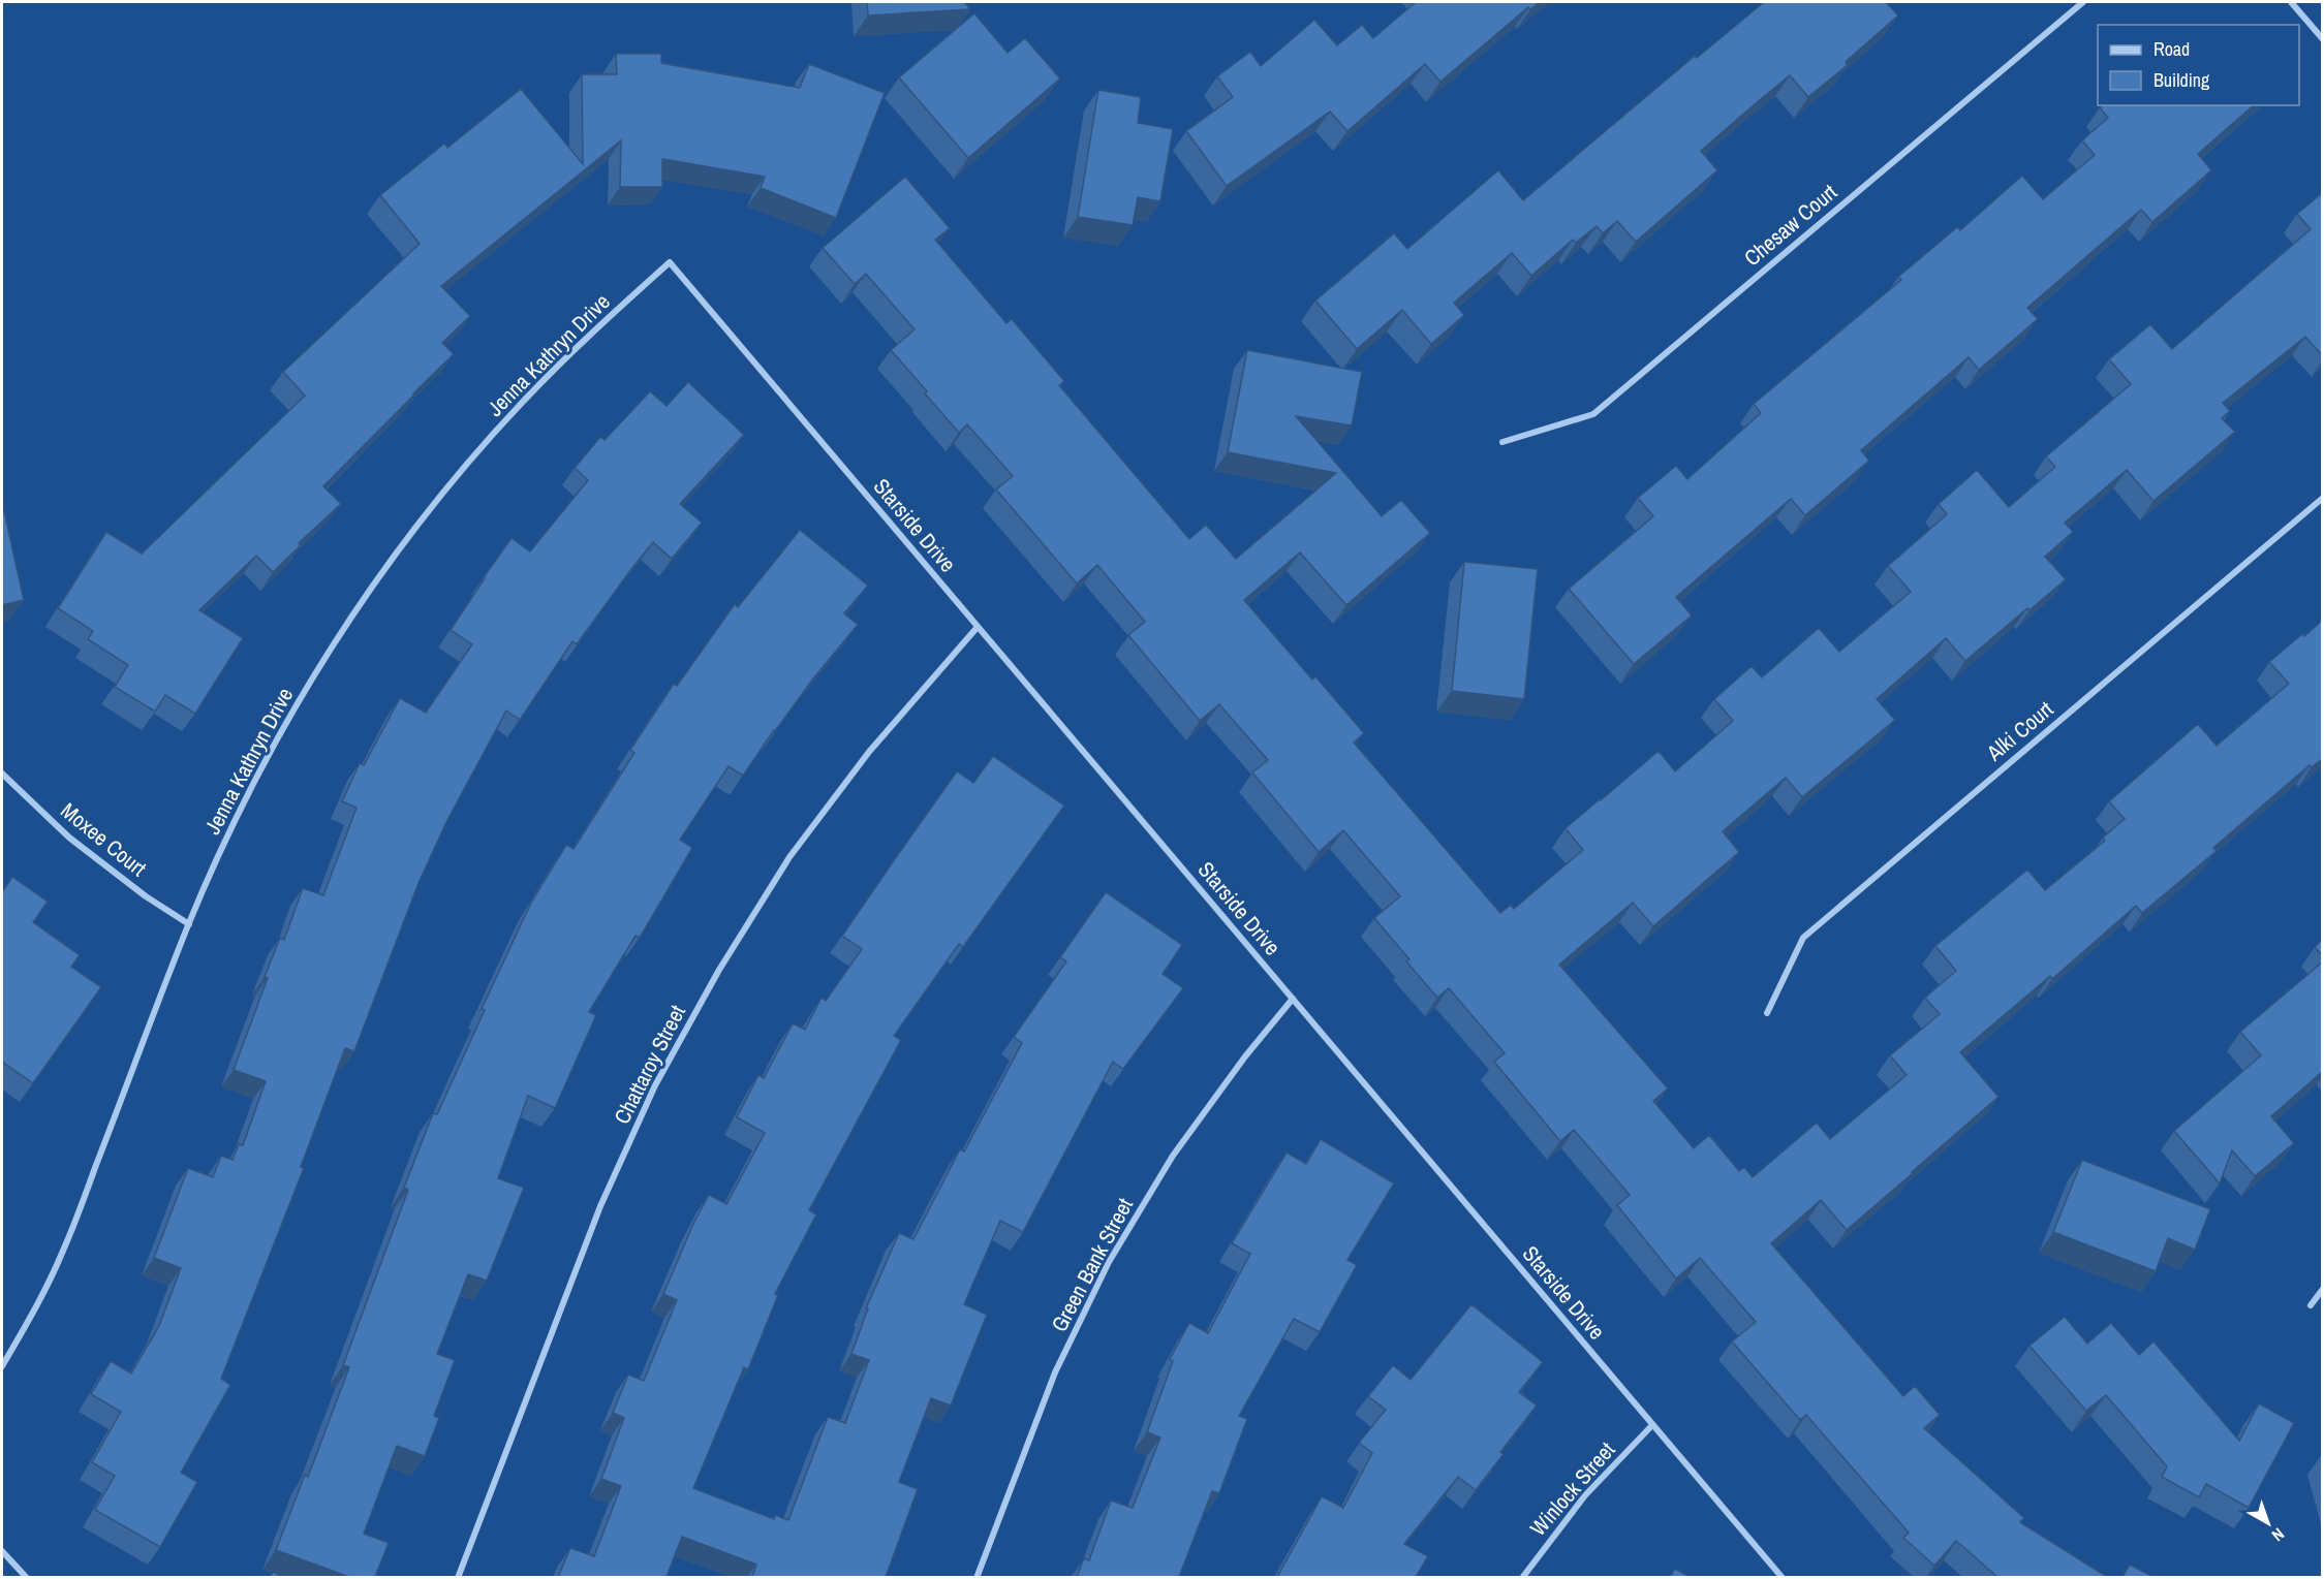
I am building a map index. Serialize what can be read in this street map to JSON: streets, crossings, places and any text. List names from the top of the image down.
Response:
{
  "streets": {
    "street": [
      "Chesaw Court",
      "Jenna Kathryn Drive",
      "Starside Drive",
      "Alki Court",
      "Moxee Court",
      "Chattaroy Street",
      "Green Bank Street",
      "Winlock Street"
    ]
  },
  "crossings": [
    ["Jenna Kathryn Drive", "Starside Drive"],
    ["Jenna Kathryn Drive", "Moxee Court"],
    ["Starside Drive", "Chattaroy Street"],
    ["Starside Drive", "Green Bank Street"],
    ["Starside Drive", "Winlock Street"]
  ],
  "legend": ["Road", "Building"],
  "north": "bottom right"
}
